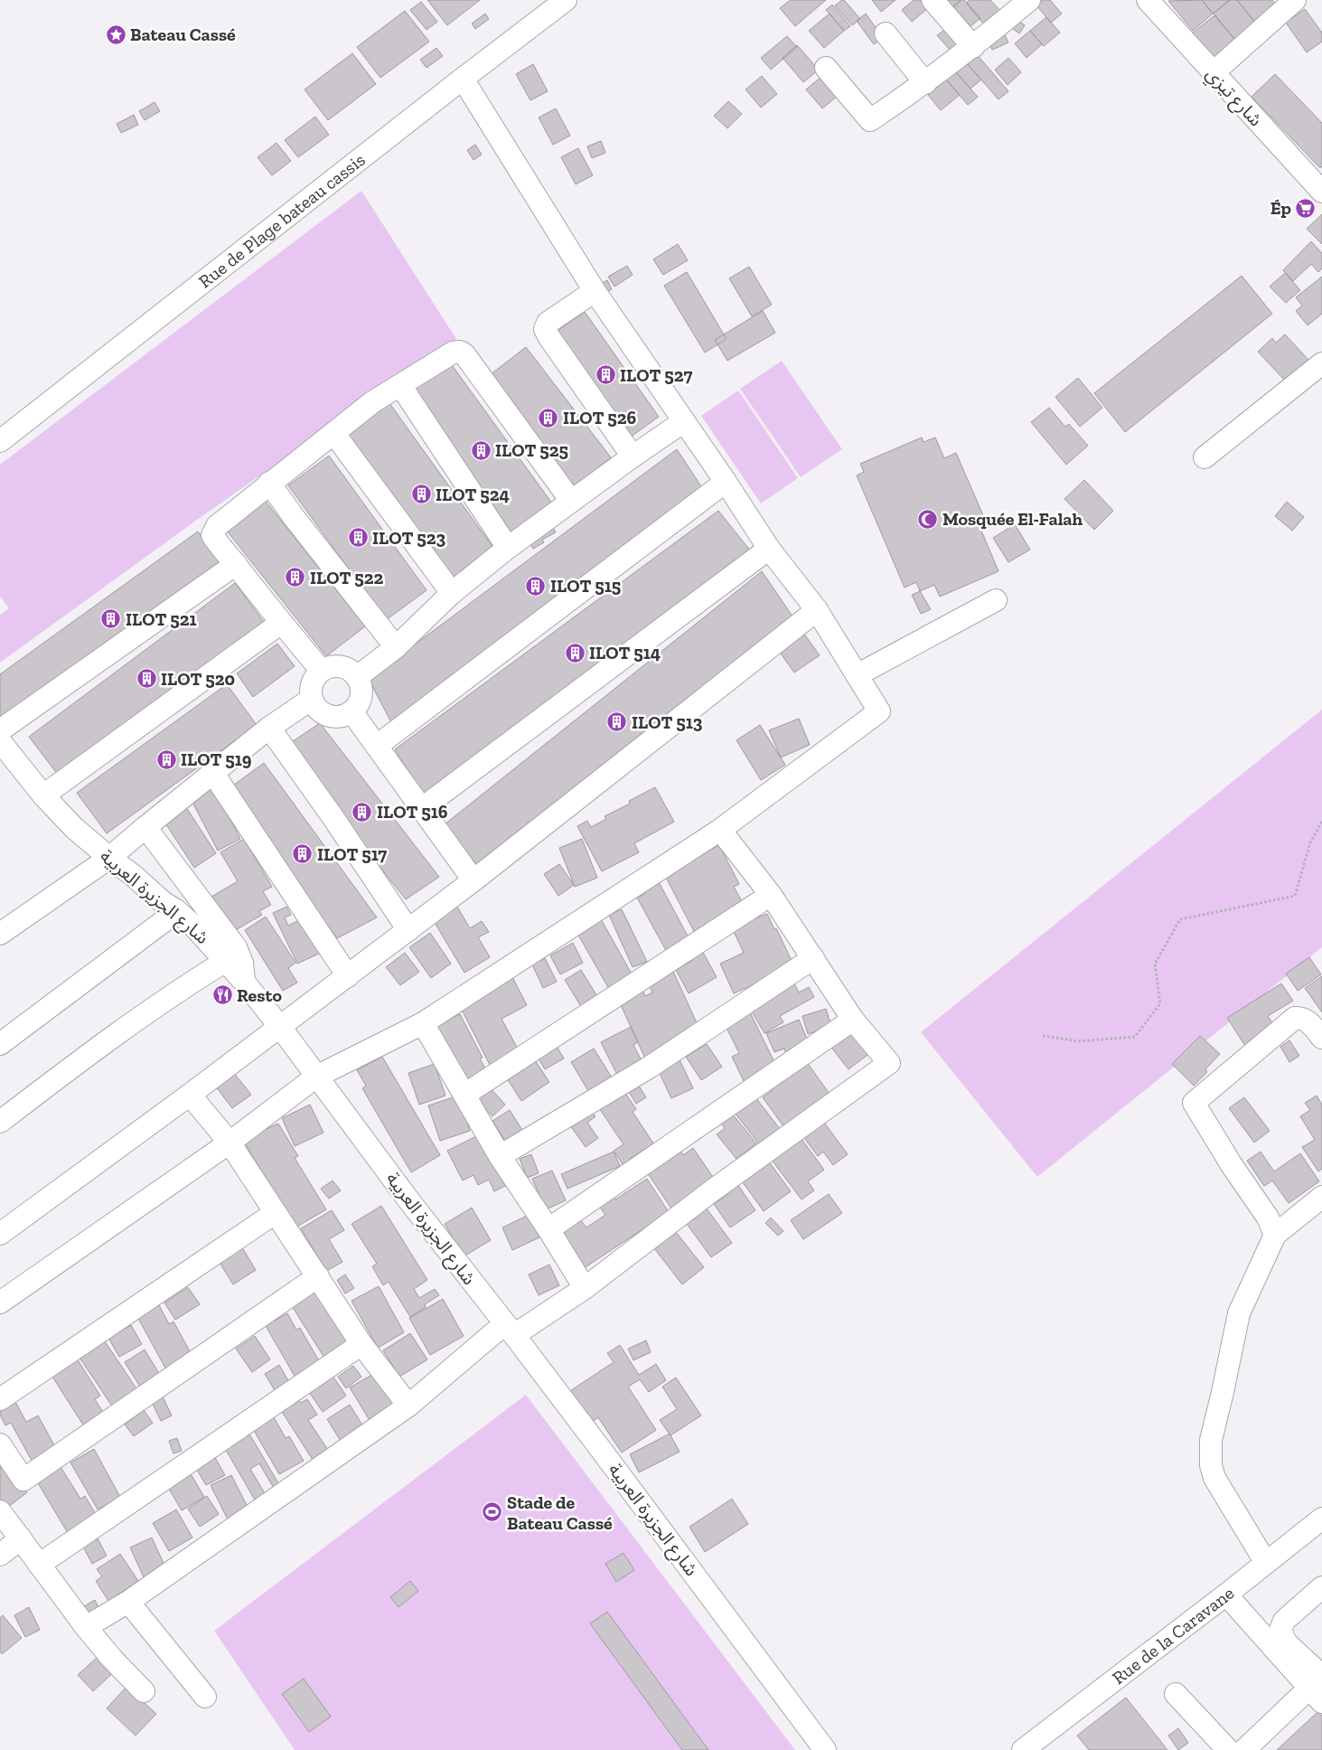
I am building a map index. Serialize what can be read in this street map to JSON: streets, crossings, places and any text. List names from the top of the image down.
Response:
{
  "streets": {
    "street": [
      "شارع تيزي",
      "Rue de Plage bateau cassis",
      "شارع الجزيرة العربية",
      "Rue de la Caravane"
    ]
  },
  "places": {
    "place": ["Bateau Cassé"],
    "supermarket": ["Ép"],
    "building": [
      "ILOT 527",
      "ILOT 526",
      "ILOT 525",
      "ILOT 524",
      "ILOT 523",
      "ILOT 522",
      "ILOT 515",
      "ILOT 521",
      "ILOT 514",
      "ILOT 520",
      "ILOT 513",
      "ILOT 519",
      "ILOT 516",
      "ILOT 517"
    ],
    "mosque": ["Mosquée El-Falah"],
    "restaurant": ["Resto"],
    "sports": ["Stade de Bateau Cassé"]
  }
}
